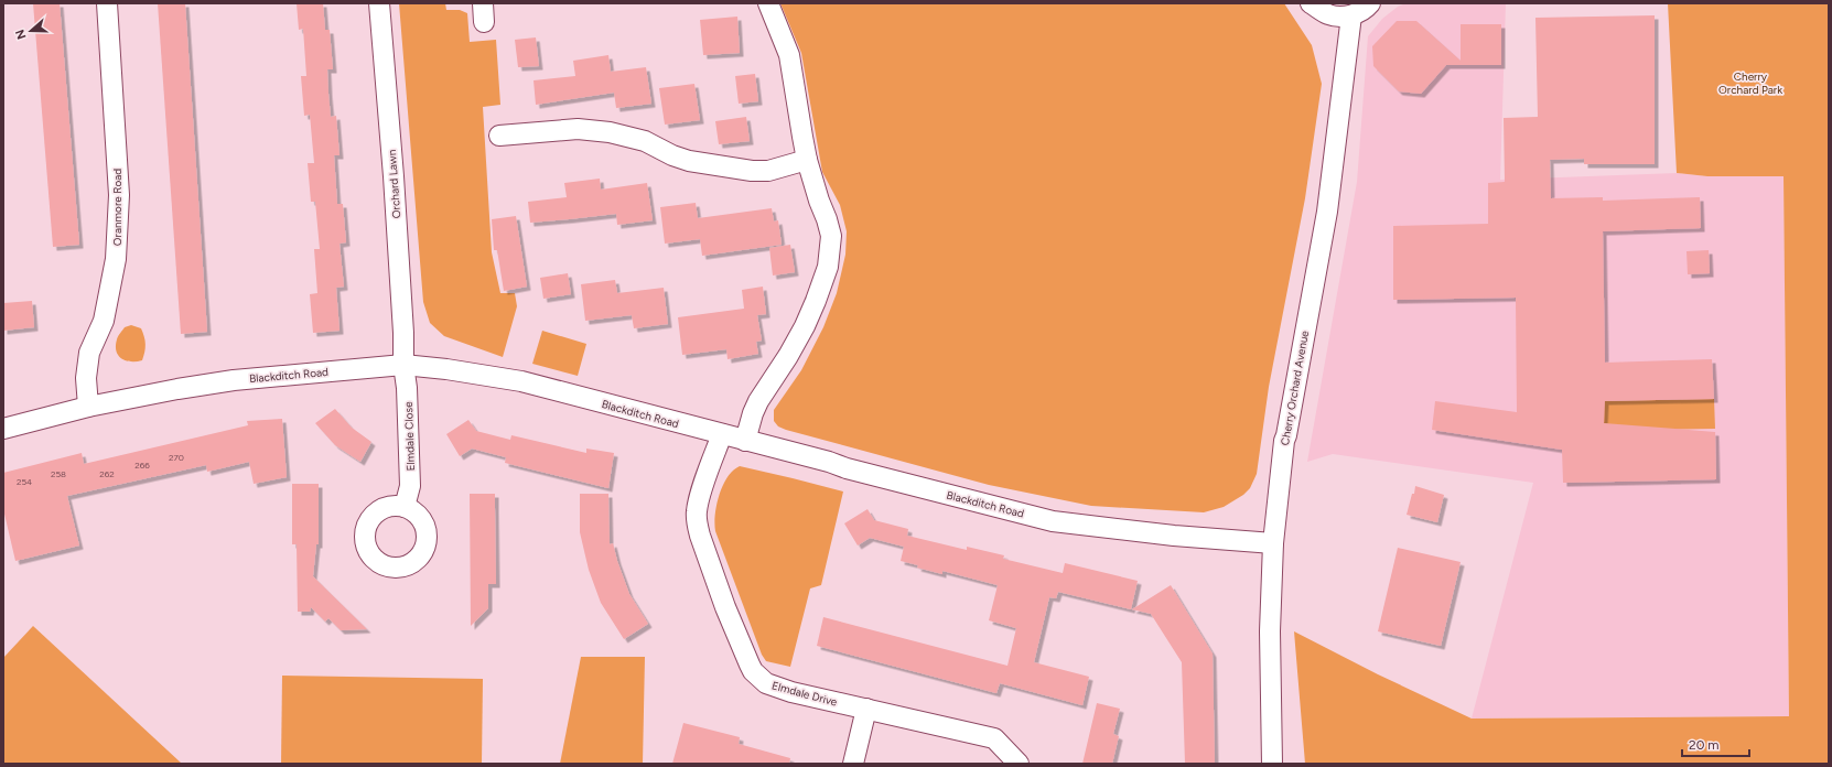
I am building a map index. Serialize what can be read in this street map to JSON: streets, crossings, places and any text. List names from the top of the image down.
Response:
{
  "streets": {
    "street": [
      "Orchard Lawn",
      "Oranmore Road",
      "Blackditch Road",
      "Cherry Orchard Avenue",
      "Elmdale Close",
      "Elmdale Drive"
    ]
  },
  "crossings": [
    ["Orchard Lawn", "Blackditch Road"],
    ["Orchard Lawn", "Elmdale Close"],
    ["Oranmore Road", "Blackditch Road"],
    ["Blackditch Road", "Cherry Orchard Avenue"],
    ["Blackditch Road", "Elmdale Close"],
    ["Blackditch Road", "Elmdale Drive"]
  ],
  "parks": ["Cherry Orchard Park"],
  "house_numbers": [
    "270",
    "266",
    "258",
    "262",
    "254"
  ],
  "scale_bar": "20 m",
  "north": "left"
}
